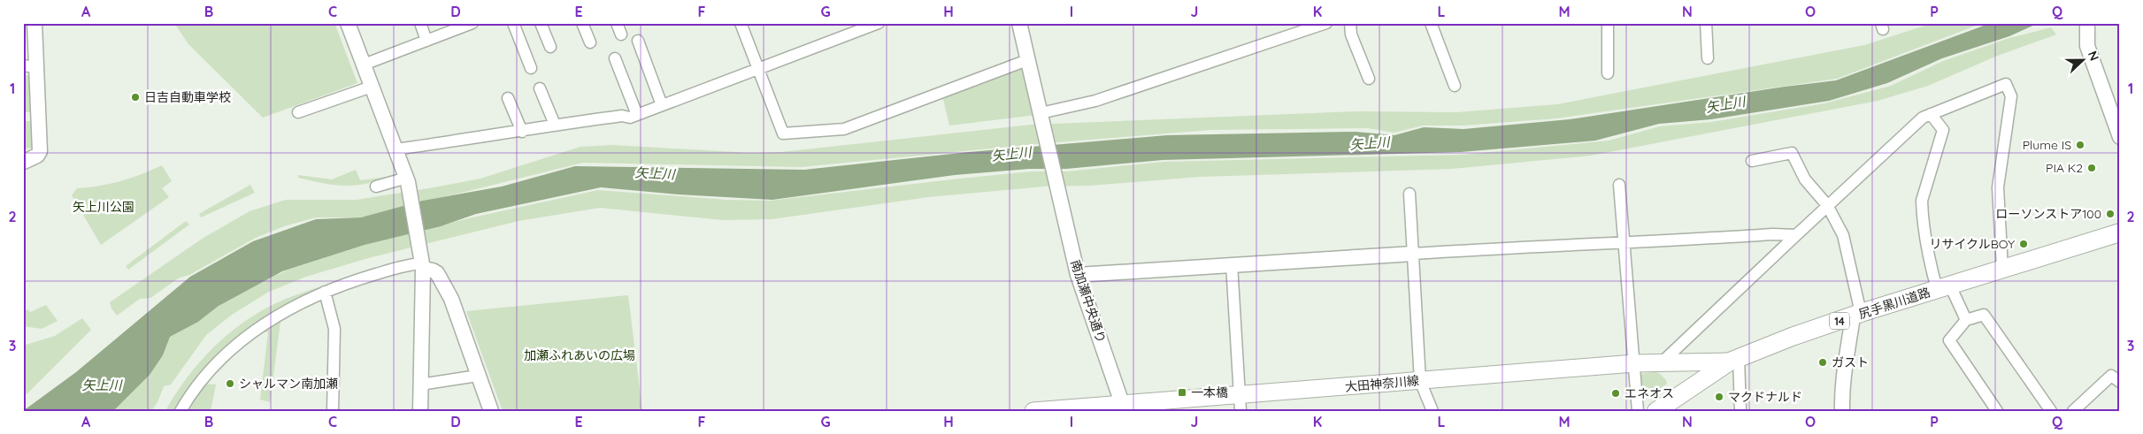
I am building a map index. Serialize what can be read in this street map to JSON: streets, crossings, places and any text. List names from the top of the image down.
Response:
{
  "streets": {
    "main road": ["尻手黒川道路", "14", "大田神奈川線"],
    "street": ["南加瀬中央通り"]
  },
  "crossings": [
    ["南加瀬中央通り", "大田神奈川線"],
    ["尻手黒川道路", "大田神奈川線"]
  ],
  "water": ["矢上川"],
  "parks": ["矢上川公園", "加瀬ふれあいの広場"],
  "places": {
    "other": [
      "日吉自動車学校",
      "Plume IS",
      "PIA K2",
      "ローソンストア100",
      "リサイクルBOY",
      "ガスト",
      "シャルマン南加瀬",
      "エネオス",
      "マクドナルド"
    ],
    "transit": ["一本橋"]
  },
  "north": "right",
  "grid": {
    "columns": [
      "A",
      "B",
      "C",
      "D",
      "E",
      "F",
      "G",
      "H",
      "I",
      "J",
      "K",
      "L",
      "M",
      "N",
      "O",
      "P",
      "Q"
    ],
    "rows": ["1", "2", "3"]
  }
}
